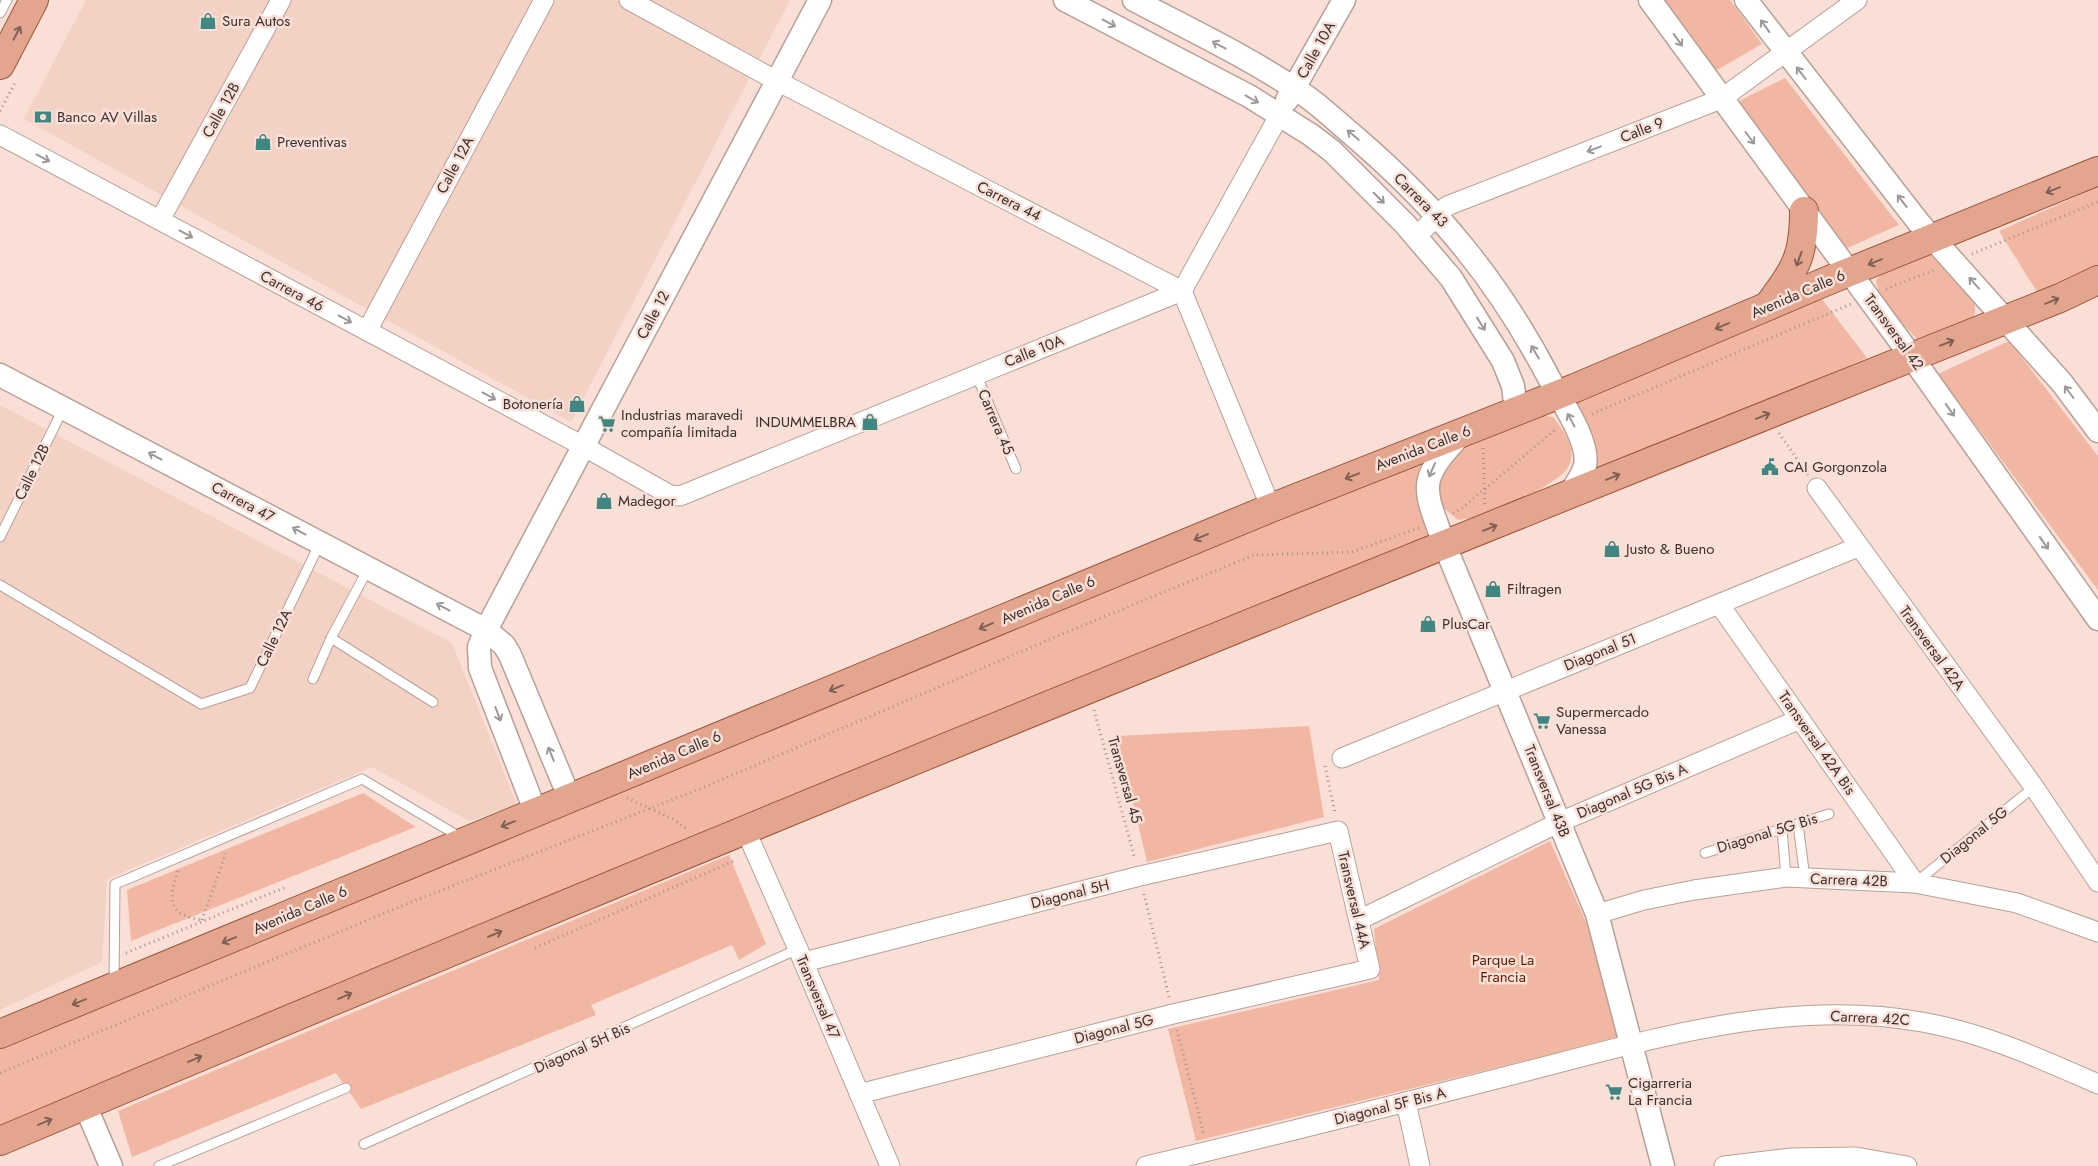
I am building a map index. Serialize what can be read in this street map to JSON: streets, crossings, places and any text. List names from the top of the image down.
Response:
{
  "streets": {
    "main road": ["Avenida Calle 6"],
    "street": [
      "Calle 10A",
      "Calle 12B",
      "Calle 9",
      "Calle 12A",
      "Carrera 43",
      "Carrera 44",
      "Carrera 46",
      "Calle 12",
      "Transversal 42",
      "Carrera 47",
      "Transversal 42A",
      "Diagonal 51",
      "Transversal 42A Bis",
      "Transversal 43B",
      "Diagonal 5G Bis A",
      "Diagonal 5G",
      "Carrera 42B",
      "Diagonal 5H",
      "Transversal 44A",
      "Transversal 47",
      "Carrera 42C",
      "Diagonal 5F Bis A"
    ],
    "lane": ["Carrera 45", "Diagonal 5G Bis", "Diagonal 5H Bis"],
    "path": ["Transversal 45"]
  },
  "crossings": [
    ["Calle 10A", "Carrera 43"],
    ["Calle 10A", "Carrera 44"],
    ["Calle 10A", "Carrera 46"],
    ["Calle 10A", "Calle 12"],
    ["Calle 10A", "Carrera 45"],
    ["Calle 12B", "Carrera 46"],
    ["Calle 12B", "Carrera 47"],
    ["Calle 9", "Carrera 43"],
    ["Calle 9", "Transversal 42"],
    ["Calle 12A", "Carrera 46"],
    ["Calle 12A", "Carrera 47"],
    ["Carrera 43", "Avenida Calle 6"],
    ["Carrera 44", "Calle 12"],
    ["Carrera 46", "Calle 12"],
    ["Avenida Calle 6", "Transversal 42"],
    ["Avenida Calle 6", "Carrera 47"],
    ["Avenida Calle 6", "Transversal 43B"],
    ["Calle 12", "Carrera 47"],
    ["Transversal 42A", "Diagonal 51"],
    ["Transversal 42A", "Diagonal 5G"],
    ["Diagonal 51", "Transversal 42A Bis"],
    ["Diagonal 51", "Transversal 43B"],
    ["Transversal 42A Bis", "Diagonal 5G Bis A"],
    ["Transversal 42A Bis", "Diagonal 5G"],
    ["Transversal 42A Bis", "Carrera 42B"],
    ["Transversal 45", "Diagonal 5H"],
    ["Transversal 43B", "Diagonal 5G Bis A"],
    ["Transversal 43B", "Carrera 42B"],
    ["Transversal 43B", "Carrera 42C"],
    ["Transversal 43B", "Diagonal 5F Bis A"],
    ["Diagonal 5G Bis A", "Transversal 44A"],
    ["Diagonal 5G", "Carrera 42B"],
    ["Diagonal 5G", "Transversal 44A"],
    ["Diagonal 5G", "Transversal 47"],
    ["Diagonal 5H", "Transversal 44A"],
    ["Diagonal 5H", "Transversal 47"],
    ["Diagonal 5H", "Diagonal 5H Bis"],
    ["Transversal 47", "Diagonal 5H Bis"],
    ["Carrera 42C", "Diagonal 5F Bis A"]
  ],
  "one_way": ["Calle 9", "Carrera 46", "Carrera 47"],
  "parks": ["Parque La Francia"],
  "places": {
    "shop": [
      "Sura Autos",
      "Preventivas",
      "Botonería",
      "INDUMMELBRA",
      "Madegor",
      "Justo & Bueno",
      "Filtragen",
      "PlusCar"
    ],
    "bank": ["Banco AV Villas"],
    "supermarket": ["Industrias maravedi compañía limitada", "Supermercado Vanessa", "Cigarreria La Francia"],
    "public building": ["CAI Gorgonzola"]
  }
}
